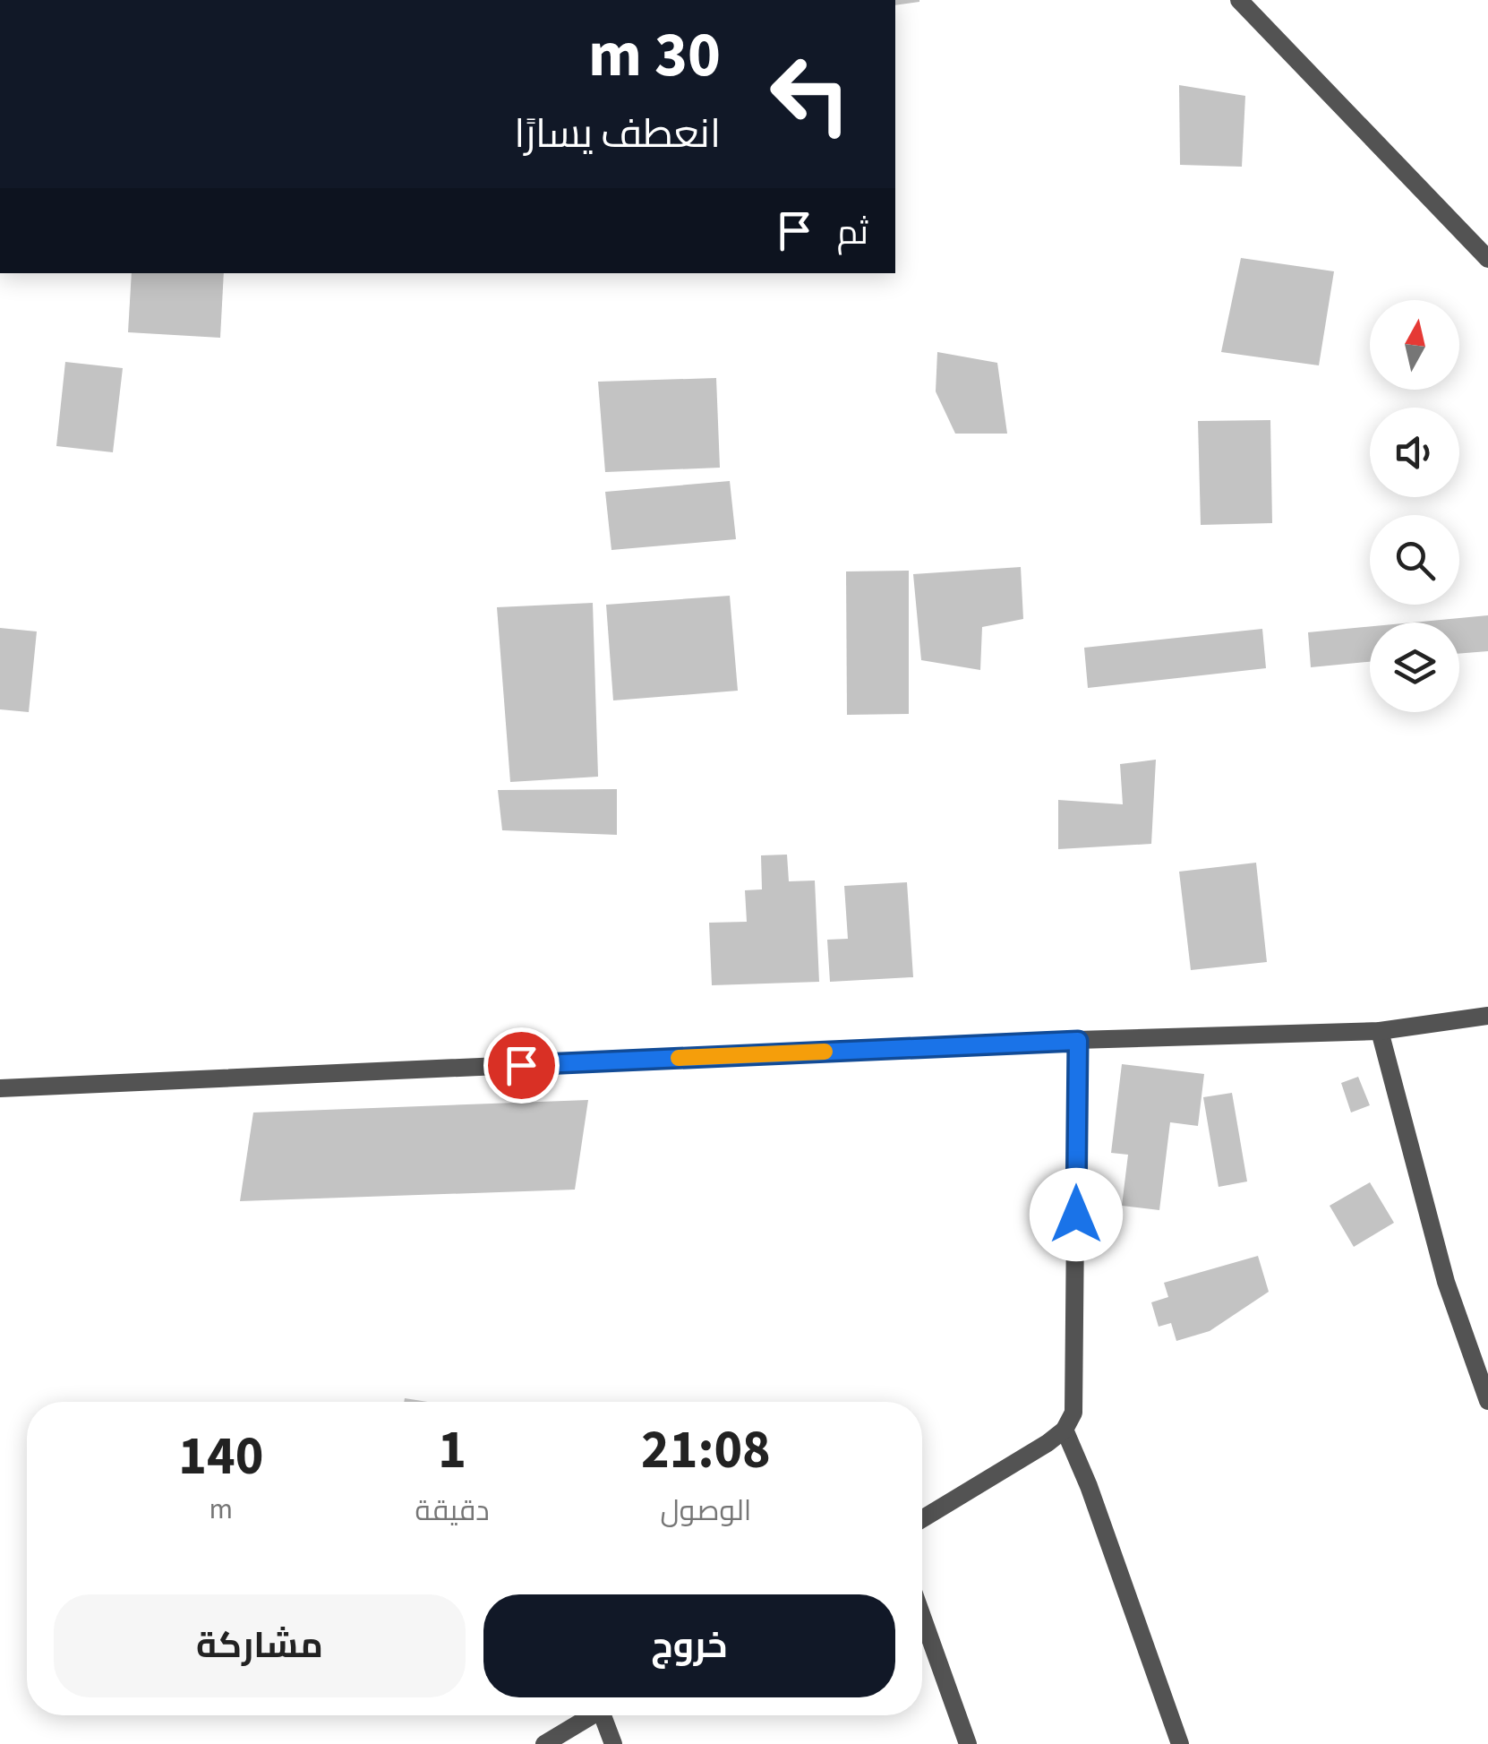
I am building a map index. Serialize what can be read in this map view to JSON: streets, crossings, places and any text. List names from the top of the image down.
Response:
{
  "north": "top",
  "page": {
    "turn": ["30 m", "انعطف يسارًا"],
    "then": "ثم",
    "eta": [
      "21:08",
      "الوصول",
      "1",
      "دقيقة",
      "140",
      "m"
    ],
    "buttons": ["خروج", "مشاركة"]
  }
}
